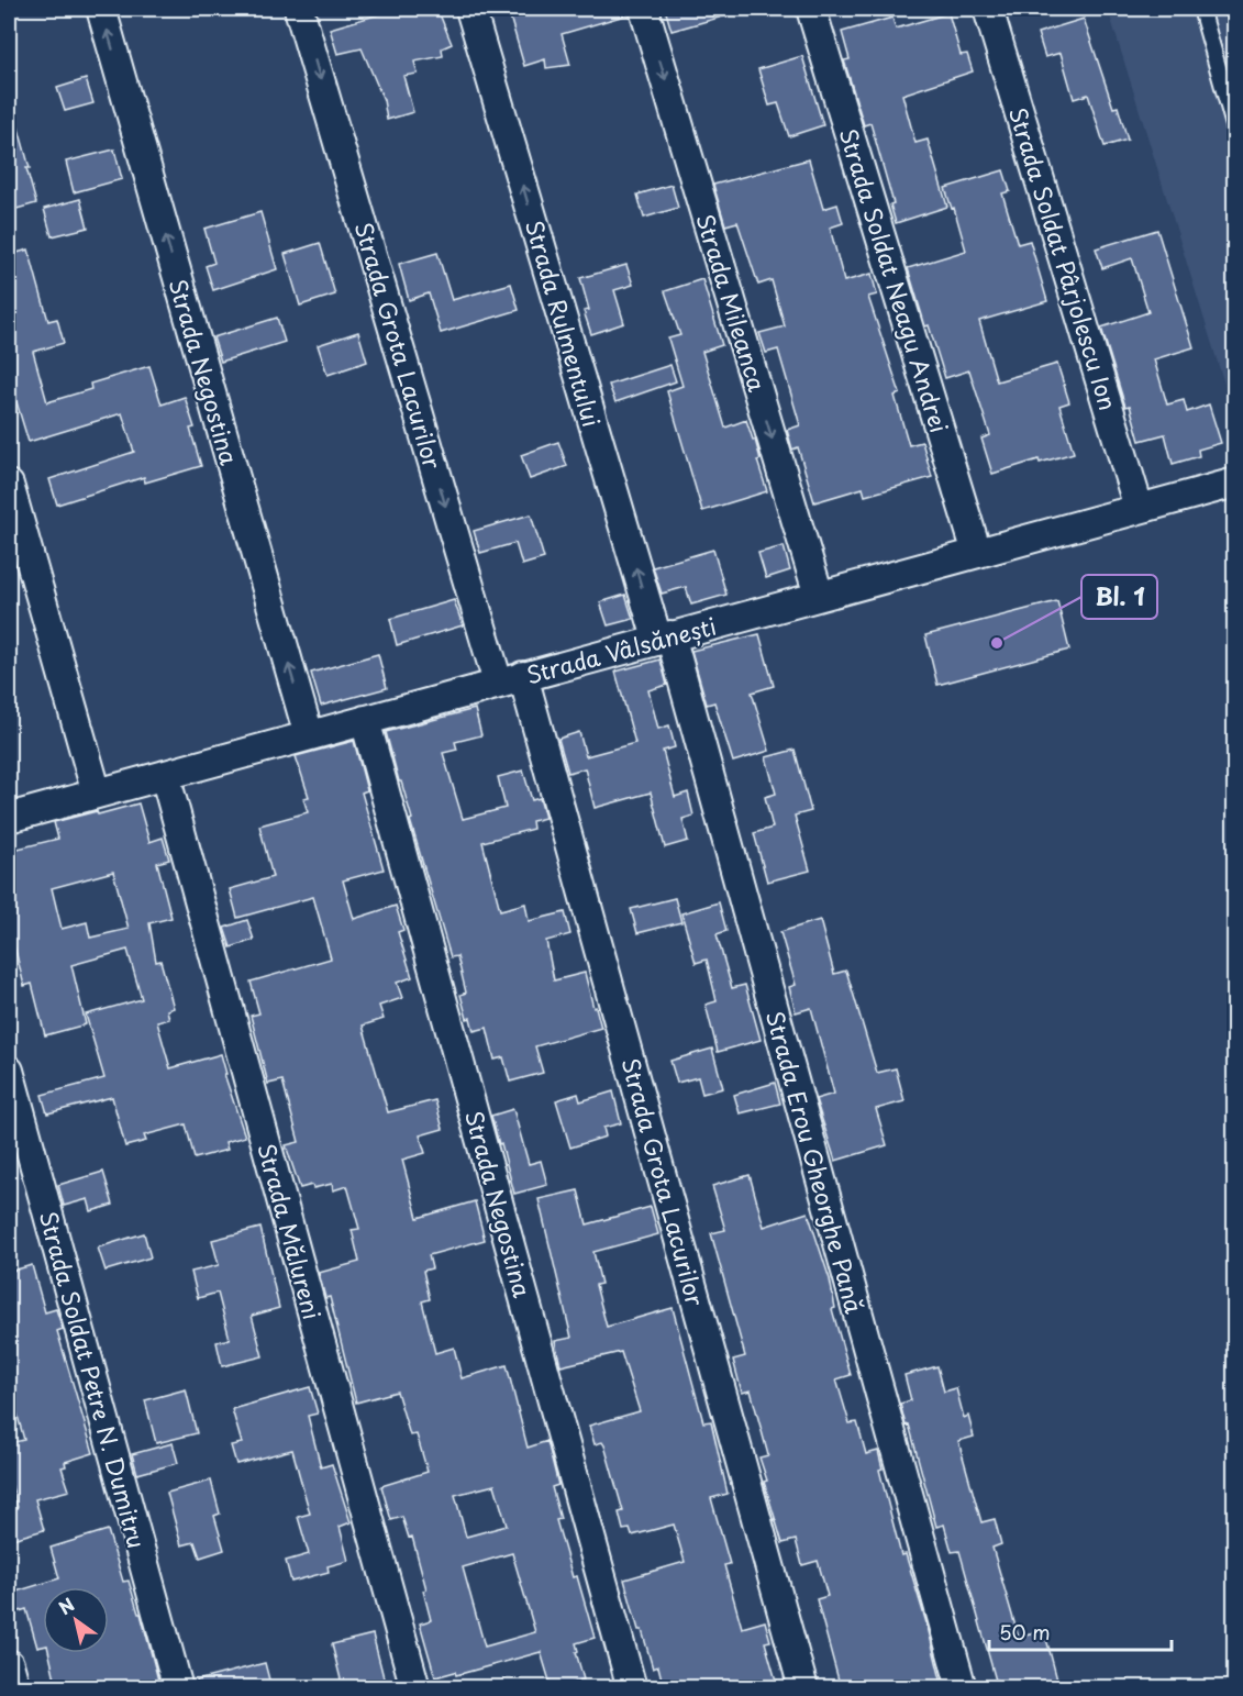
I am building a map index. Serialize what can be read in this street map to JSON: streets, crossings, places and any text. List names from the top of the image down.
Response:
{
  "streets": {
    "street": [
      "Strada Soldat Pârjolescu Ion",
      "Strada Soldat Neagu Andrei",
      "Strada Mileanca",
      "Strada Rulmentului",
      "Strada Grota Lacurilor",
      "Strada Negostina",
      "Strada Vâlsănești",
      "Strada Erou Gheorghe Pană",
      "Strada Mălureni",
      "Strada Soldat Petre N. Dumitru"
    ]
  },
  "crossings": [
    ["Strada Soldat Pârjolescu Ion", "Strada Vâlsănești"],
    ["Strada Soldat Neagu Andrei", "Strada Vâlsănești"],
    ["Strada Mileanca", "Strada Vâlsănești"],
    ["Strada Rulmentului", "Strada Vâlsănești"],
    ["Strada Rulmentului", "Strada Erou Gheorghe Pană"],
    ["Strada Grota Lacurilor", "Strada Vâlsănești"],
    ["Strada Negostina", "Strada Vâlsănești"],
    ["Strada Vâlsănești", "Strada Erou Gheorghe Pană"],
    ["Strada Vâlsănești", "Strada Mălureni"]
  ],
  "one_way": ["Strada Mileanca", "Strada Rulmentului", "Strada Grota Lacurilor"],
  "places": ["Bl. 1"],
  "scale_bar": "50 m",
  "north": "top left"
}
